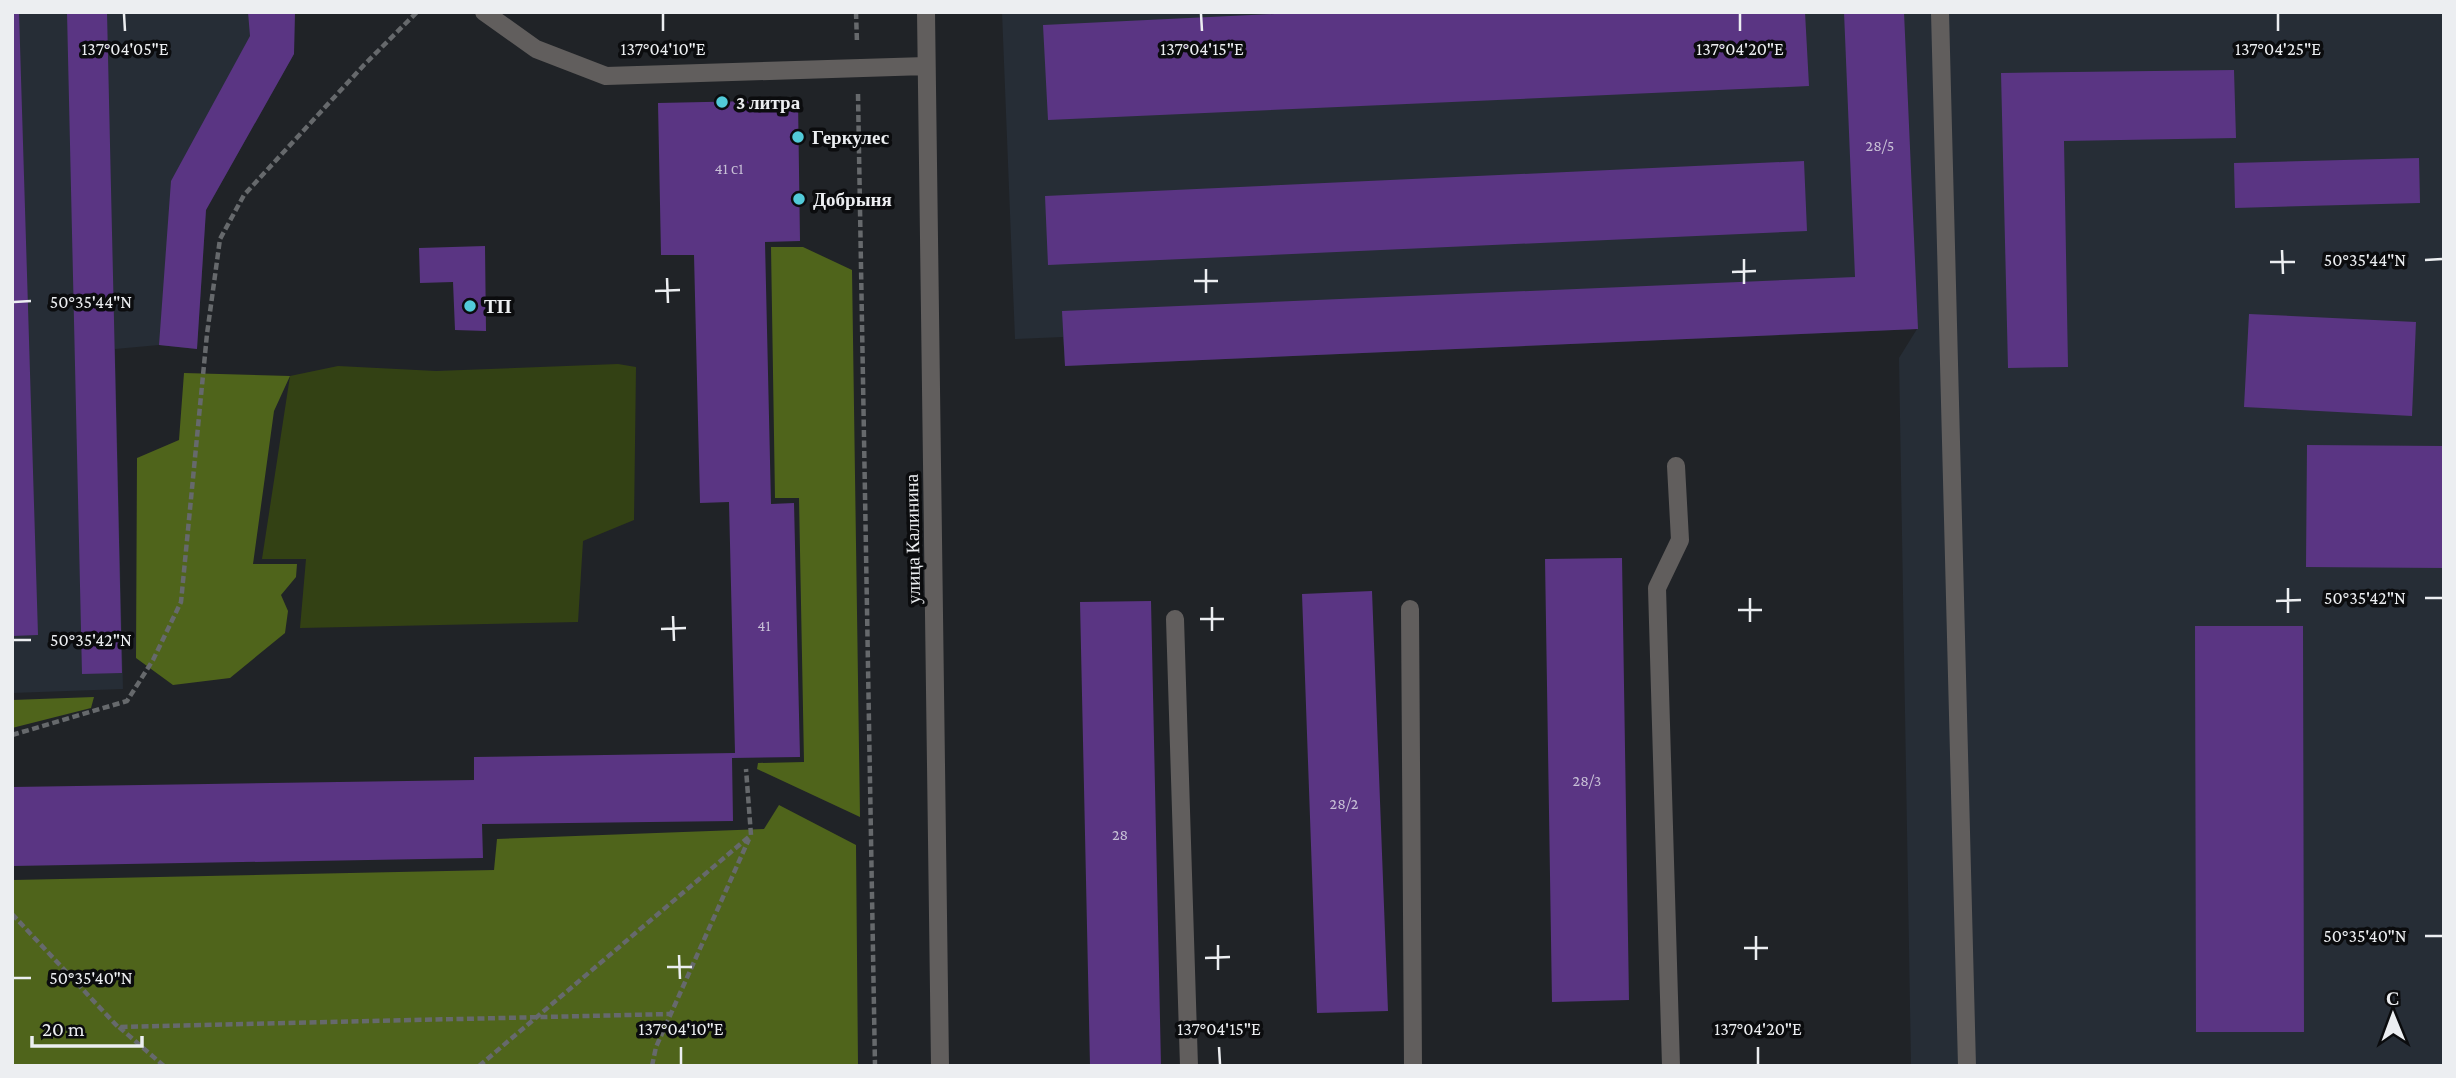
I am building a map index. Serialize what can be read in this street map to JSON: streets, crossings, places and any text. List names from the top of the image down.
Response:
{
  "streets": {
    "street": ["улица Калинина"]
  },
  "places": [
    "3 литра",
    "Геркулес",
    "Добрыня",
    "ТП"
  ],
  "house_numbers": [
    "28/5",
    "41 с1",
    "41",
    "28/3",
    "28/2",
    "28"
  ],
  "scale_bar": "20 m",
  "north": "top",
  "coordinates": [
    "137°04'05\"E",
    "137°04'10\"E",
    "137°04'15\"E",
    "137°04'20\"E",
    "137°04'25\"E",
    "50°35'44\"N",
    "50°35'42\"N",
    "50°35'40\"N"
  ]
}
